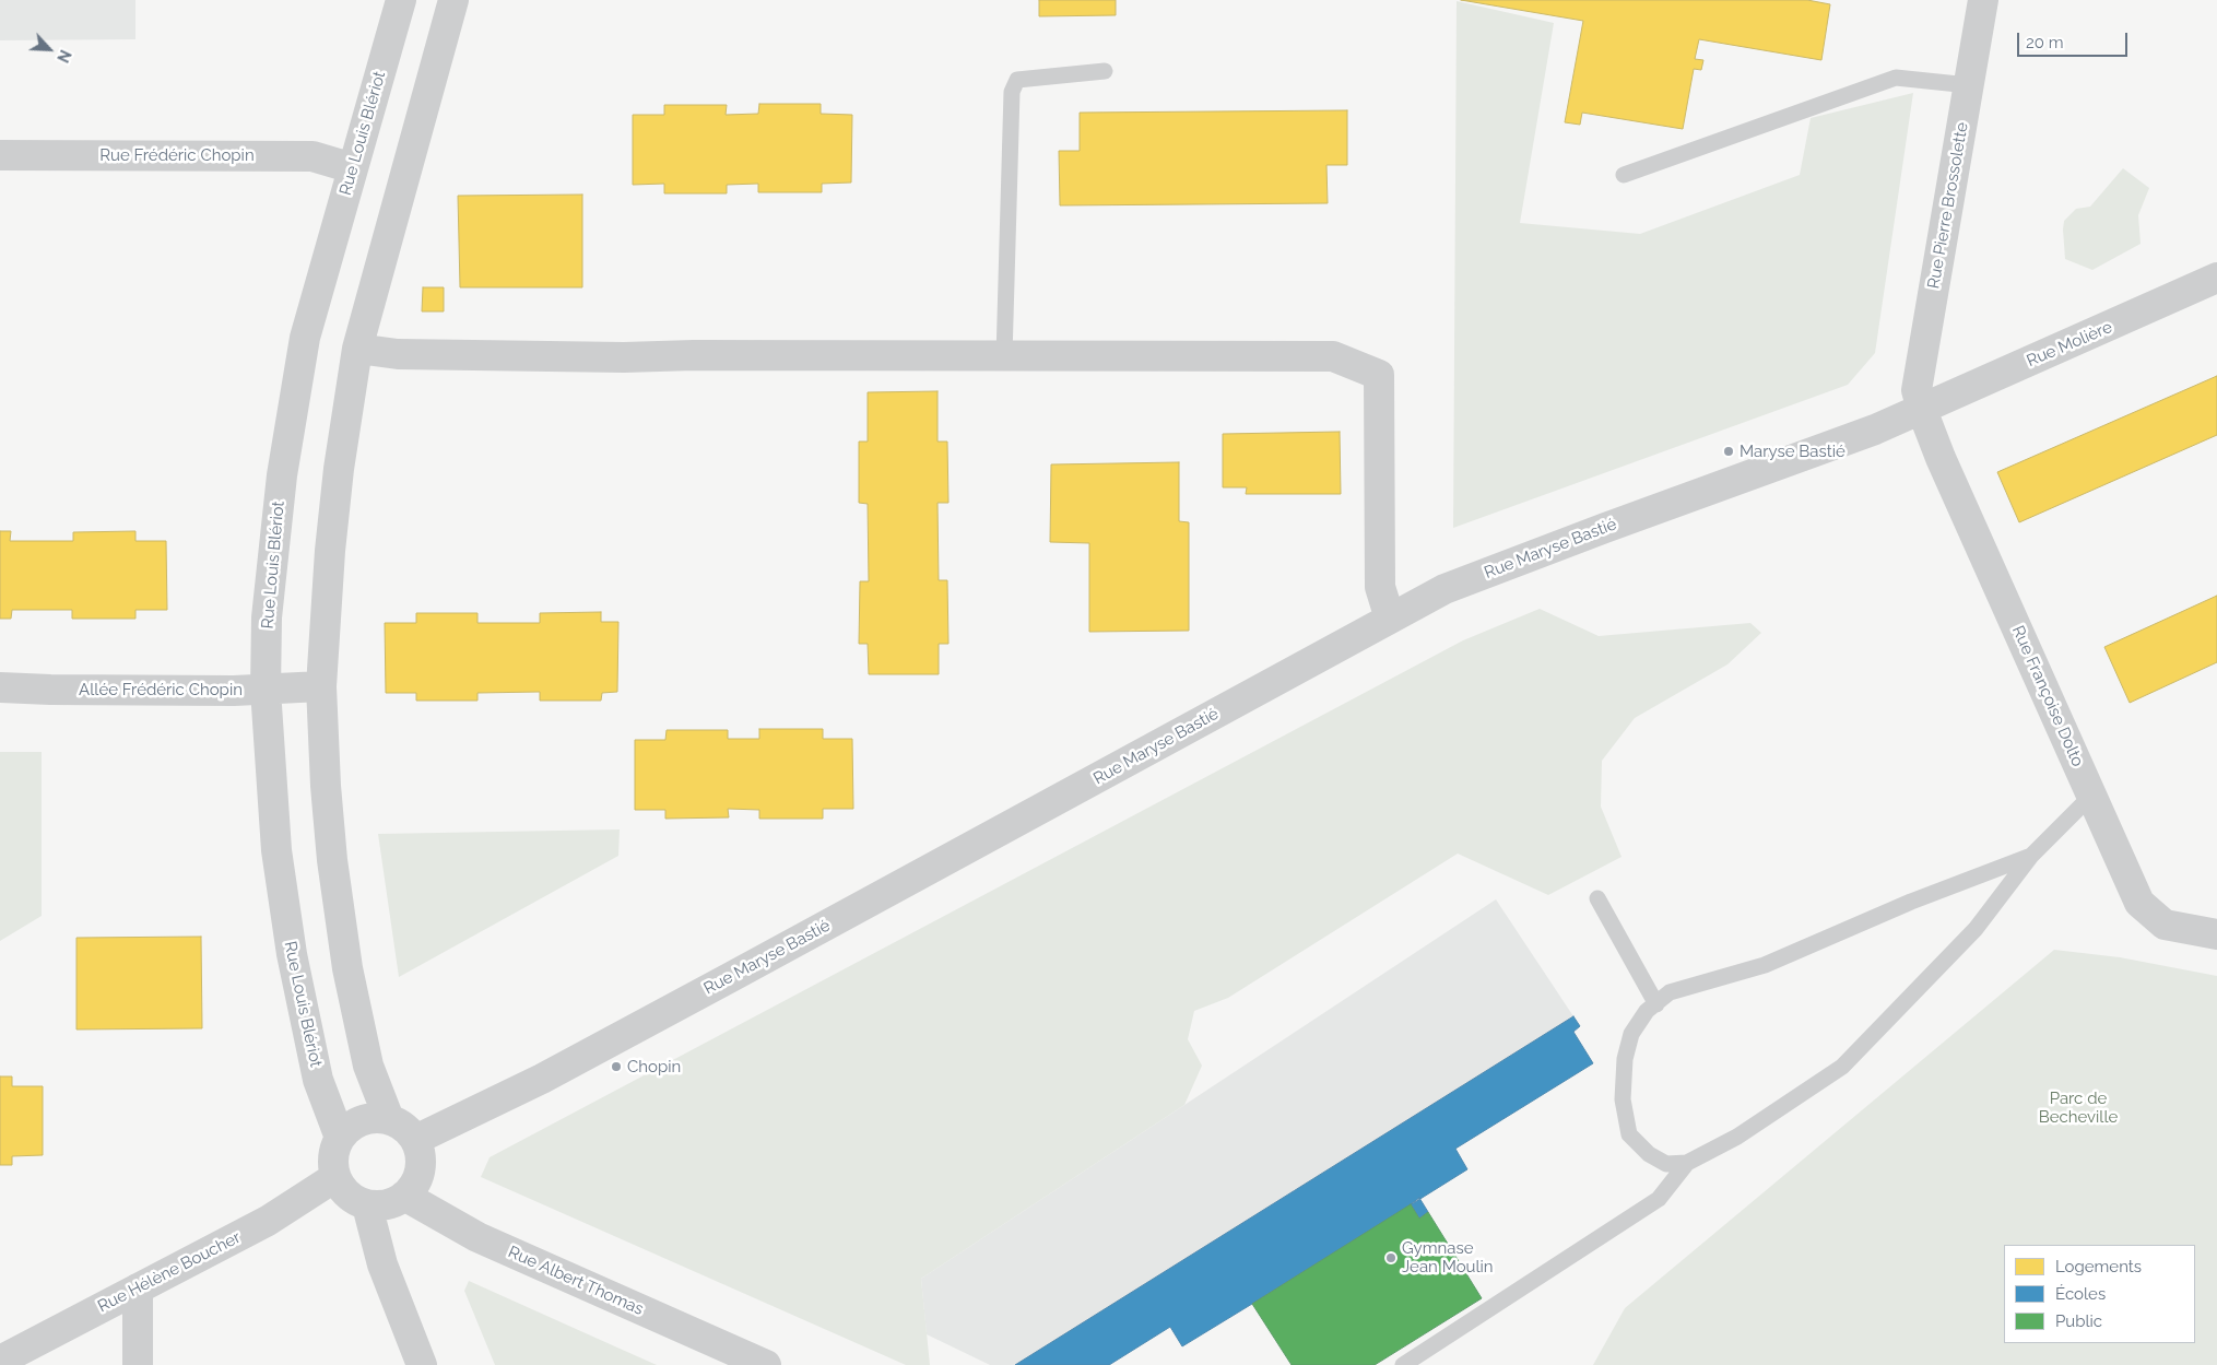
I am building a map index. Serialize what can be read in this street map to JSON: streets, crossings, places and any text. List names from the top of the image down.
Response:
{
  "streets": {
    "street": [
      "Rue Louis Blériot",
      "Rue Frédéric Chopin",
      "Rue Pierre Brossolette",
      "Rue Molière",
      "Rue Maryse Bastié",
      "Allée Frédéric Chopin",
      "Rue Françoise Dolto",
      "Rue Hélène Boucher",
      "Rue Albert Thomas"
    ]
  },
  "crossings": [
    ["Rue Louis Blériot", "Rue Frédéric Chopin"],
    ["Rue Louis Blériot", "Rue Maryse Bastié"],
    ["Rue Louis Blériot", "Allée Frédéric Chopin"],
    ["Rue Louis Blériot", "Rue Hélène Boucher"],
    ["Rue Louis Blériot", "Rue Albert Thomas"],
    ["Rue Pierre Brossolette", "Rue Molière"],
    ["Rue Pierre Brossolette", "Rue Maryse Bastié"],
    ["Rue Pierre Brossolette", "Rue Françoise Dolto"],
    ["Rue Molière", "Rue Maryse Bastié"],
    ["Rue Molière", "Rue Françoise Dolto"],
    ["Rue Maryse Bastié", "Rue Françoise Dolto"],
    ["Rue Maryse Bastié", "Rue Hélène Boucher"],
    ["Rue Maryse Bastié", "Rue Albert Thomas"],
    ["Rue Hélène Boucher", "Rue Albert Thomas"]
  ],
  "parks": ["Parc de Becheville"],
  "places": ["Maryse Bastié", "Chopin", "Gymnase Jean Moulin"],
  "legend": ["Logements", "Écoles", "Public"],
  "scale_bar": "20 m",
  "north": "bottom right"
}
